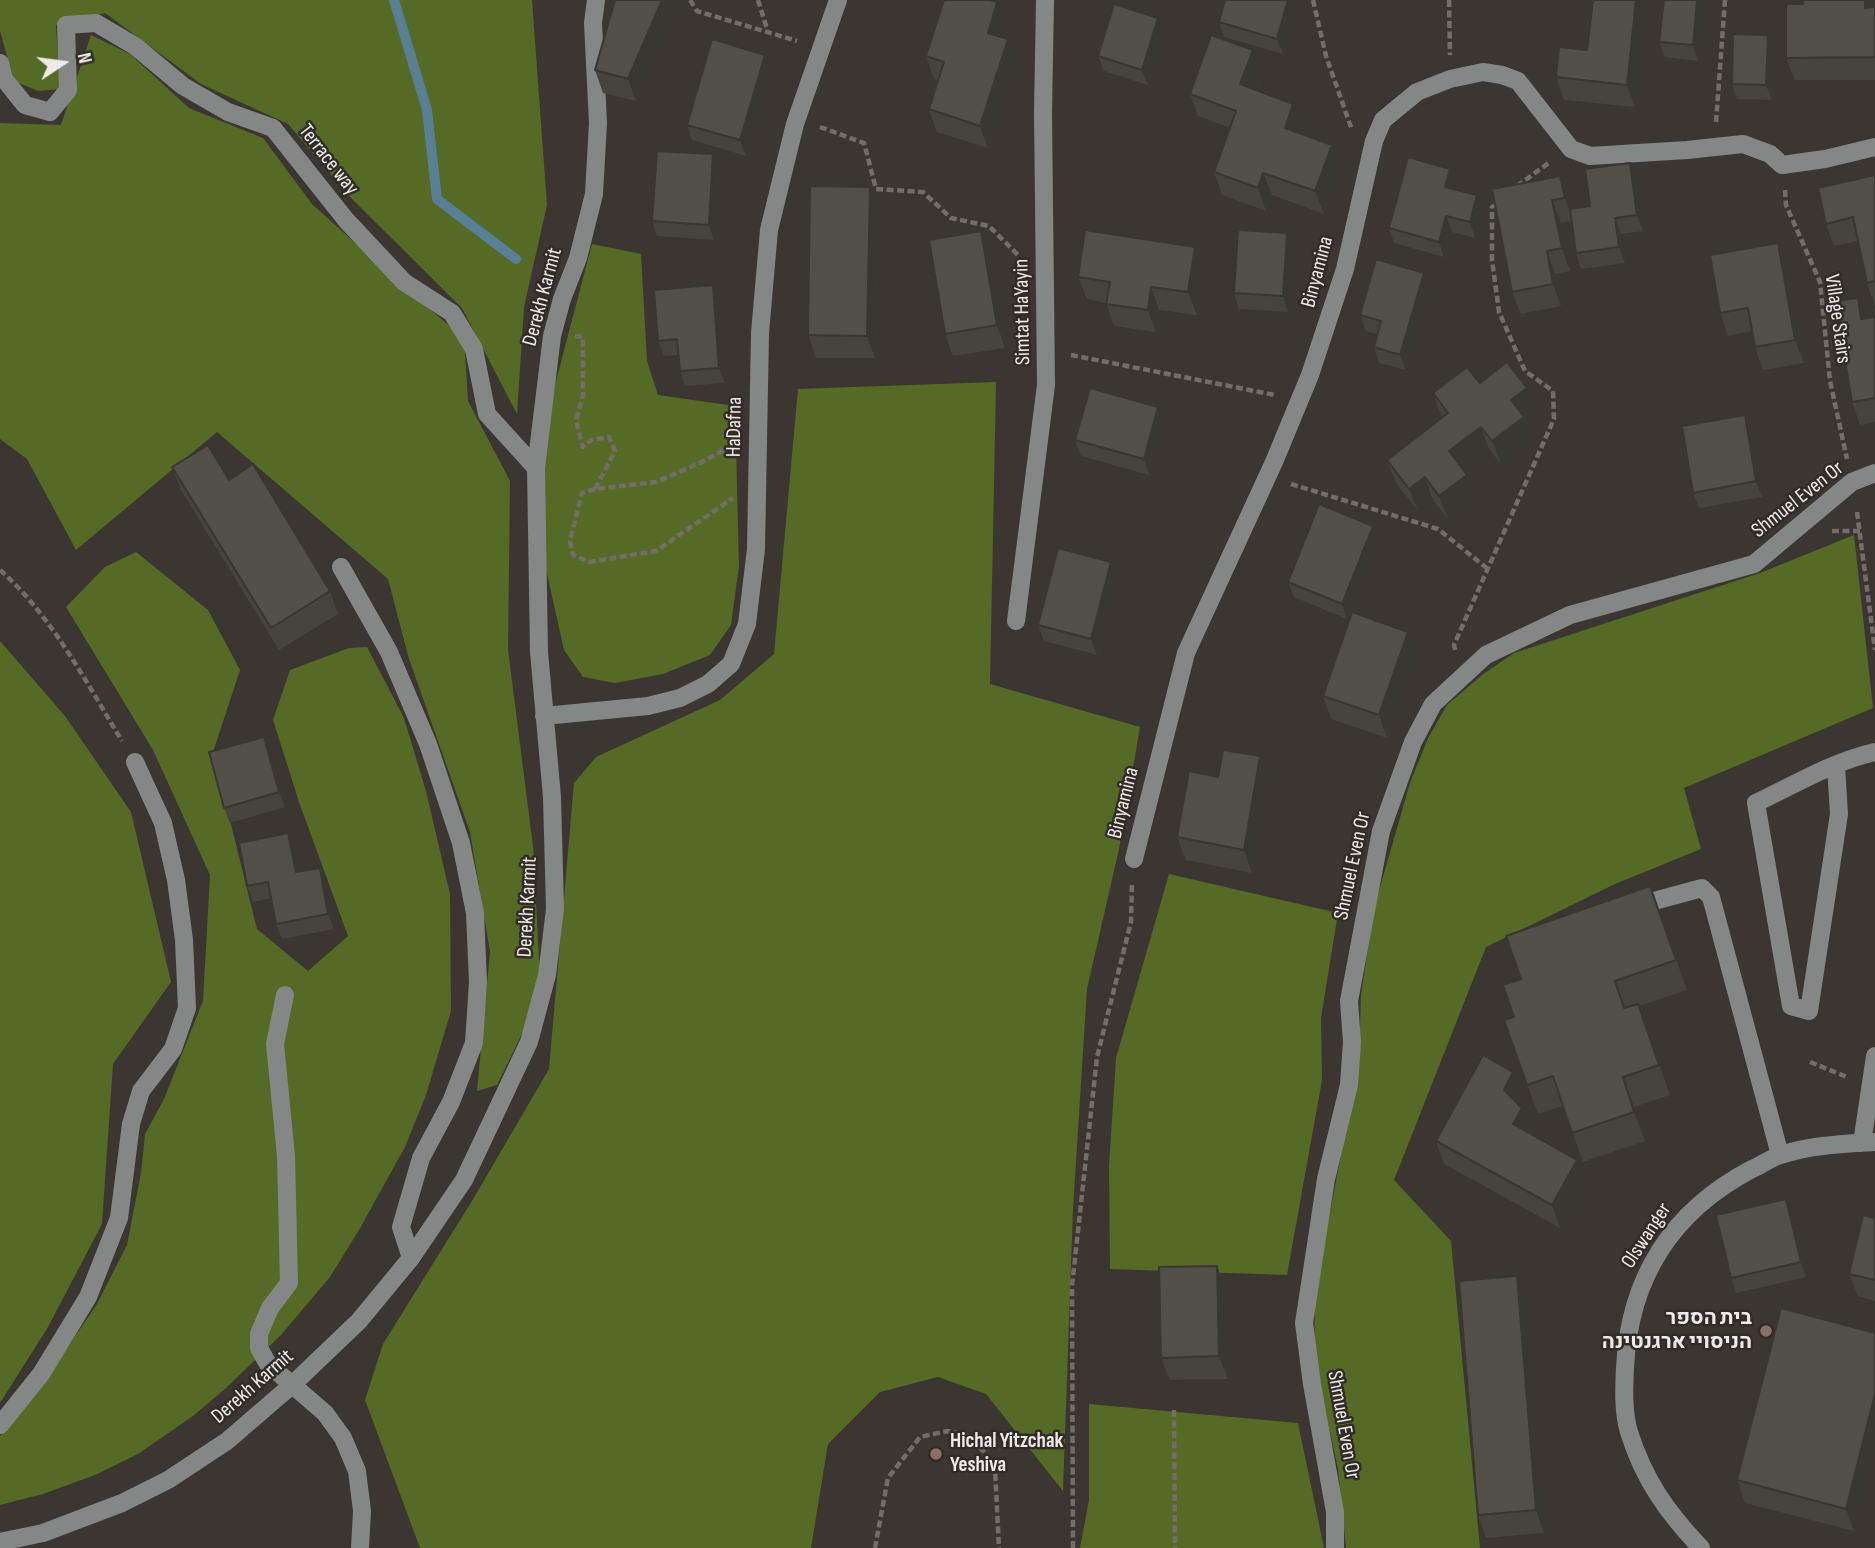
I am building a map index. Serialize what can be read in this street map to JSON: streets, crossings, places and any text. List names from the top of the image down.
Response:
{
  "streets": {
    "street": [
      "Terrace way",
      "Binyamina",
      "Derekh Karmit",
      "Simtat HaYayin",
      "HaDafna",
      "Shmuel Even Or",
      "Olswanger"
    ],
    "path": ["Village Stairs"]
  },
  "crossings": [
    ["Terrace way", "Derekh Karmit"],
    ["Derekh Karmit", "HaDafna"],
    ["Village Stairs", "Shmuel Even Or"]
  ],
  "places": ["בית הספר הניסויי ארגנטינה", "Hichal Yitzchak Yeshiva"],
  "north": "right"
}
